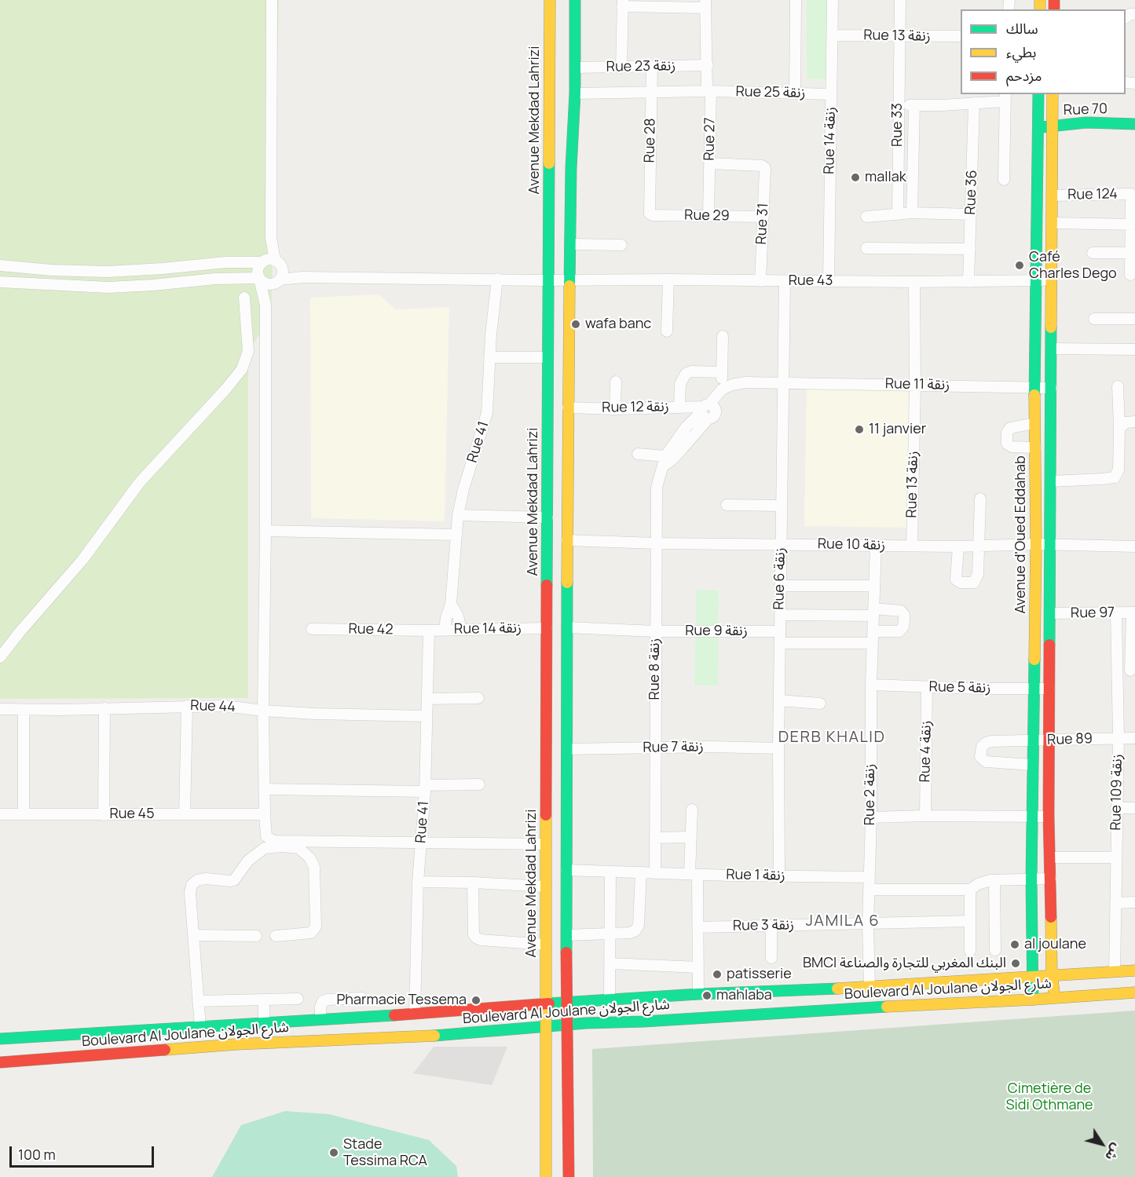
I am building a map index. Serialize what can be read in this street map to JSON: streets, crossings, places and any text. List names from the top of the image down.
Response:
{
  "streets": {
    "main road": [
      "Rue 70",
      "Avenue Mekdad Lahrizi",
      "Avenue d'Oued Eddahab",
      "Boulevard Al Joulane شارع الجولان"
    ],
    "street": [
      "Rue 13 زنقة",
      "Rue 23 زنقة",
      "Rue 25 زنقة",
      "Rue 33",
      "Rue 27",
      "Rue 28",
      "Rue 14 زنقة",
      "Rue 36",
      "Rue 124",
      "Rue 29",
      "Rue 31",
      "Rue 43",
      "Rue 11 زنقة",
      "Rue 12 زنقة",
      "Rue 41",
      "Rue 10 زنقة",
      "Rue 6 زنقة",
      "Rue 97",
      "Rue 42",
      "Rue 9 زنقة",
      "Rue 8 زنقة",
      "Rue 5 زنقة",
      "Rue 44",
      "Rue 89",
      "Rue 7 زنقة",
      "Rue 4 زنقة",
      "Rue 109 زنقة",
      "Rue 2 زنقة",
      "Rue 45",
      "Rue 1 زنقة",
      "Rue 3 زنقة"
    ]
  },
  "crossings": [
    ["Rue 13 زنقة", "Rue 33"],
    ["Rue 13 زنقة", "Rue 14 زنقة"],
    ["Rue 13 زنقة", "Rue 43"],
    ["Rue 13 زنقة", "Rue 11 زنقة"],
    ["Rue 13 زنقة", "Rue 10 زنقة"],
    ["Rue 23 زنقة", "Rue 27"],
    ["Rue 23 زنقة", "Rue 28"],
    ["Rue 25 زنقة", "Rue 27"],
    ["Rue 25 زنقة", "Rue 28"],
    ["Rue 25 زنقة", "Rue 14 زنقة"],
    ["Rue 70", "Avenue d'Oued Eddahab"],
    ["Avenue Mekdad Lahrizi", "Rue 14 زنقة"],
    ["Avenue Mekdad Lahrizi", "Rue 43"],
    ["Avenue Mekdad Lahrizi", "Boulevard Al Joulane شارع الجولان"],
    ["Rue 27", "Rue 29"],
    ["Rue 27", "Rue 31"],
    ["Rue 28", "Rue 29"],
    ["Rue 14 زنقة", "Rue 43"],
    ["Rue 14 زنقة", "Rue 41"],
    ["Rue 14 زنقة", "Rue 42"],
    ["Rue 36", "Rue 43"],
    ["Rue 124", "Avenue d'Oued Eddahab"],
    ["Rue 29", "Rue 31"],
    ["Rue 31", "Rue 43"],
    ["Rue 43", "Rue 41"],
    ["Rue 43", "Avenue d'Oued Eddahab"],
    ["Rue 43", "Rue 6 زنقة"],
    ["Rue 11 زنقة", "Avenue d'Oued Eddahab"],
    ["Rue 11 زنقة", "Rue 6 زنقة"],
    ["Rue 12 زنقة", "Rue 8 زنقة"],
    ["Rue 41", "Rue 42"],
    ["Rue 41", "Rue 44"],
    ["Rue 41", "Boulevard Al Joulane شارع الجولان"],
    ["Avenue d'Oued Eddahab", "Rue 10 زنقة"],
    ["Avenue d'Oued Eddahab", "Rue 97"],
    ["Avenue d'Oued Eddahab", "Rue 5 زنقة"],
    ["Avenue d'Oued Eddahab", "Rue 89"],
    ["Avenue d'Oued Eddahab", "Boulevard Al Joulane شارع الجولان"],
    ["Rue 10 زنقة", "Rue 6 زنقة"],
    ["Rue 10 زنقة", "Rue 8 زنقة"],
    ["Rue 10 زنقة", "Rue 2 زنقة"],
    ["Rue 6 زنقة", "Rue 9 زنقة"],
    ["Rue 6 زنقة", "Rue 7 زنقة"],
    ["Rue 6 زنقة", "Rue 1 زنقة"],
    ["Rue 97", "Rue 109 زنقة"],
    ["Rue 9 زنقة", "Rue 8 زنقة"],
    ["Rue 8 زنقة", "Rue 7 زنقة"],
    ["Rue 8 زنقة", "Rue 1 زنقة"],
    ["Rue 5 زنقة", "Rue 4 زنقة"],
    ["Rue 5 زنقة", "Rue 2 زنقة"],
    ["Rue 89", "Rue 109 زنقة"],
    ["Rue 109 زنقة", "Boulevard Al Joulane شارع الجولان"],
    ["Rue 2 زنقة", "Rue 1 زنقة"],
    ["Rue 2 زنقة", "Rue 3 زنقة"],
    ["Rue 2 زنقة", "Boulevard Al Joulane شارع الجولان"]
  ],
  "districts": ["DERB KHALID", "JAMILA 6"],
  "parks": ["Cimetière de Sidi Othmane"],
  "places": [
    "mallak",
    "Café Charles Dego",
    "wafa banc",
    "11 janvier",
    "al joulane",
    "BMCI البنك المغربي للتجارة والصناعة",
    "patisserie",
    "mahlaba",
    "Pharmacie Tessema",
    "Stade Tessima RCA"
  ],
  "legend": ["سالك", "بطيء", "مزدحم"],
  "scale_bar": "100 m",
  "north": "bottom right"
}
